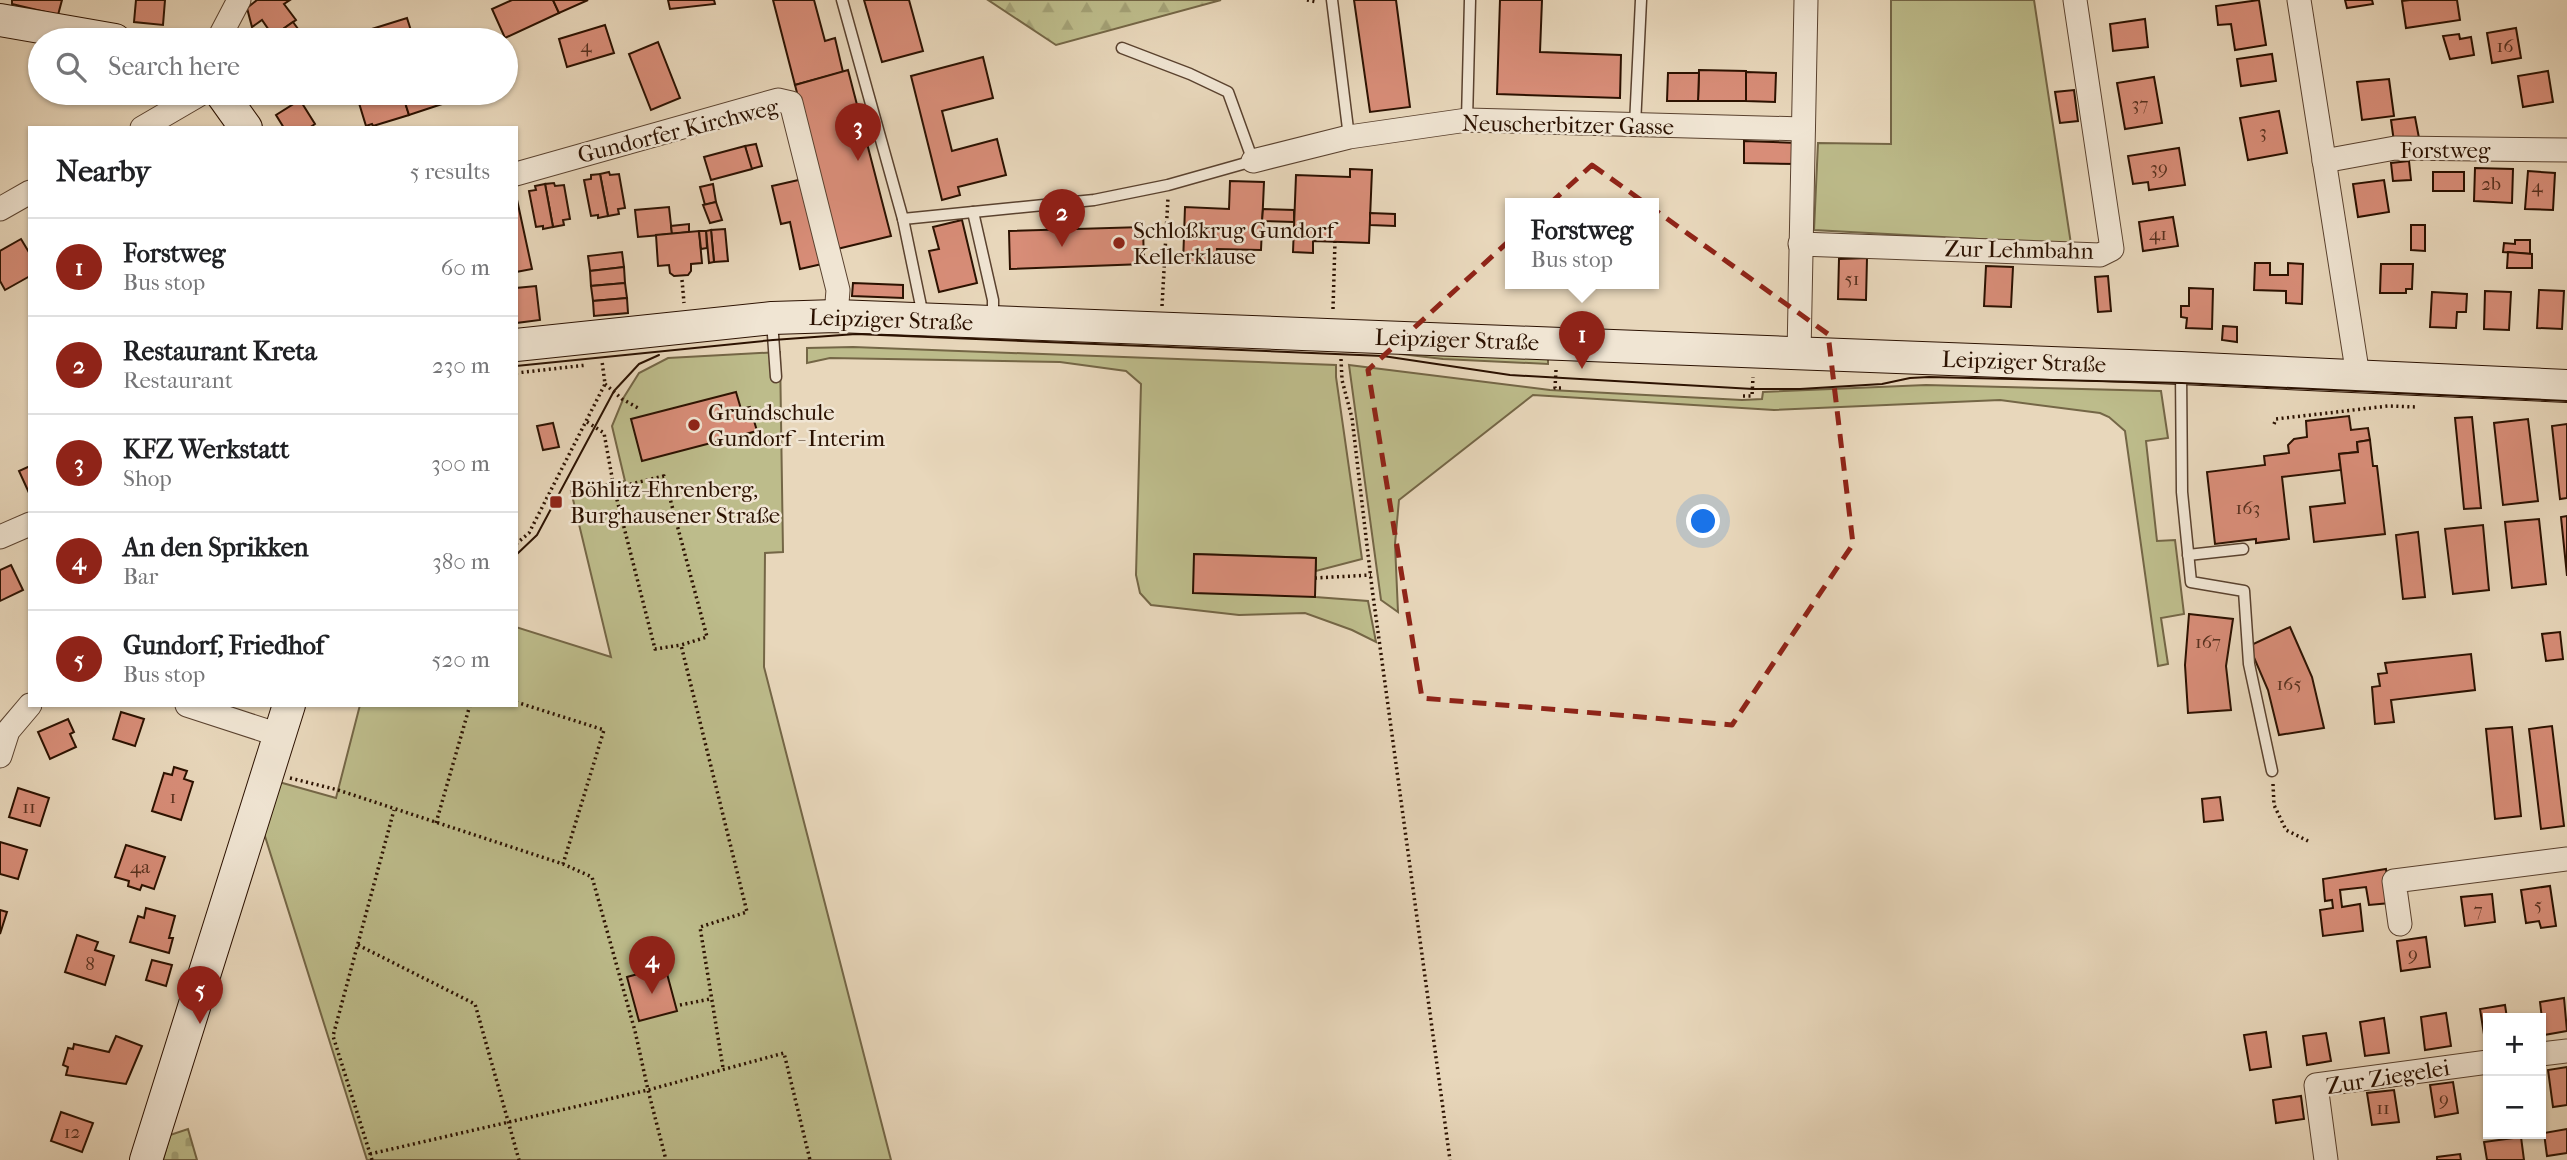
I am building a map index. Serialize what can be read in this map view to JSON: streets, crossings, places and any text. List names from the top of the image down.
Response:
{
  "streets": {
    "street": [
      "Neuscherbitzer Gasse",
      "Gundorfer Kirchweg",
      "Forstweg",
      "Zur Lehmbahn",
      "Leipziger Straße",
      "Zur Ziegelei"
    ]
  },
  "crossings": [
    ["Gundorfer Kirchweg", "Leipziger Straße"]
  ],
  "places": {
    "other": ["Schloßkrug Gundorf Kellerklause", "Grundschule Gundorf - Interim"],
    "transit": ["Böhlitz-Ehrenberg, Burghausener Straße"]
  },
  "house_numbers": [
    "4",
    "16",
    "37",
    "3",
    "39",
    "2b",
    "4",
    "41",
    "51",
    "163",
    "167",
    "165",
    "1",
    "11",
    "4a",
    "5",
    "7",
    "9",
    "8",
    "9",
    "11",
    "12"
  ],
  "page": {
    "search": "Search here",
    "pins": [
      "3",
      "2",
      "1",
      "4",
      "5"
    ],
    "heading": ["Nearby", "5 results"],
    "popup": ["Forstweg", "Bus stop"],
    "list": [
      {
        "mark": "1",
        "name": "Forstweg",
        "note": "Bus stop",
        "value": "60 m"
      },
      {
        "mark": "2",
        "name": "Restaurant Kreta",
        "note": "Restaurant",
        "value": "230 m"
      },
      {
        "mark": "3",
        "name": "KFZ Werkstatt",
        "note": "Shop",
        "value": "300 m"
      },
      {
        "mark": "4",
        "name": "An den Sprikken",
        "note": "Bar",
        "value": "380 m"
      },
      {
        "mark": "5",
        "name": "Gundorf, Friedhof",
        "note": "Bus stop",
        "value": "520 m"
      }
    ],
    "map_buttons": ["+", "−"]
  }
}
